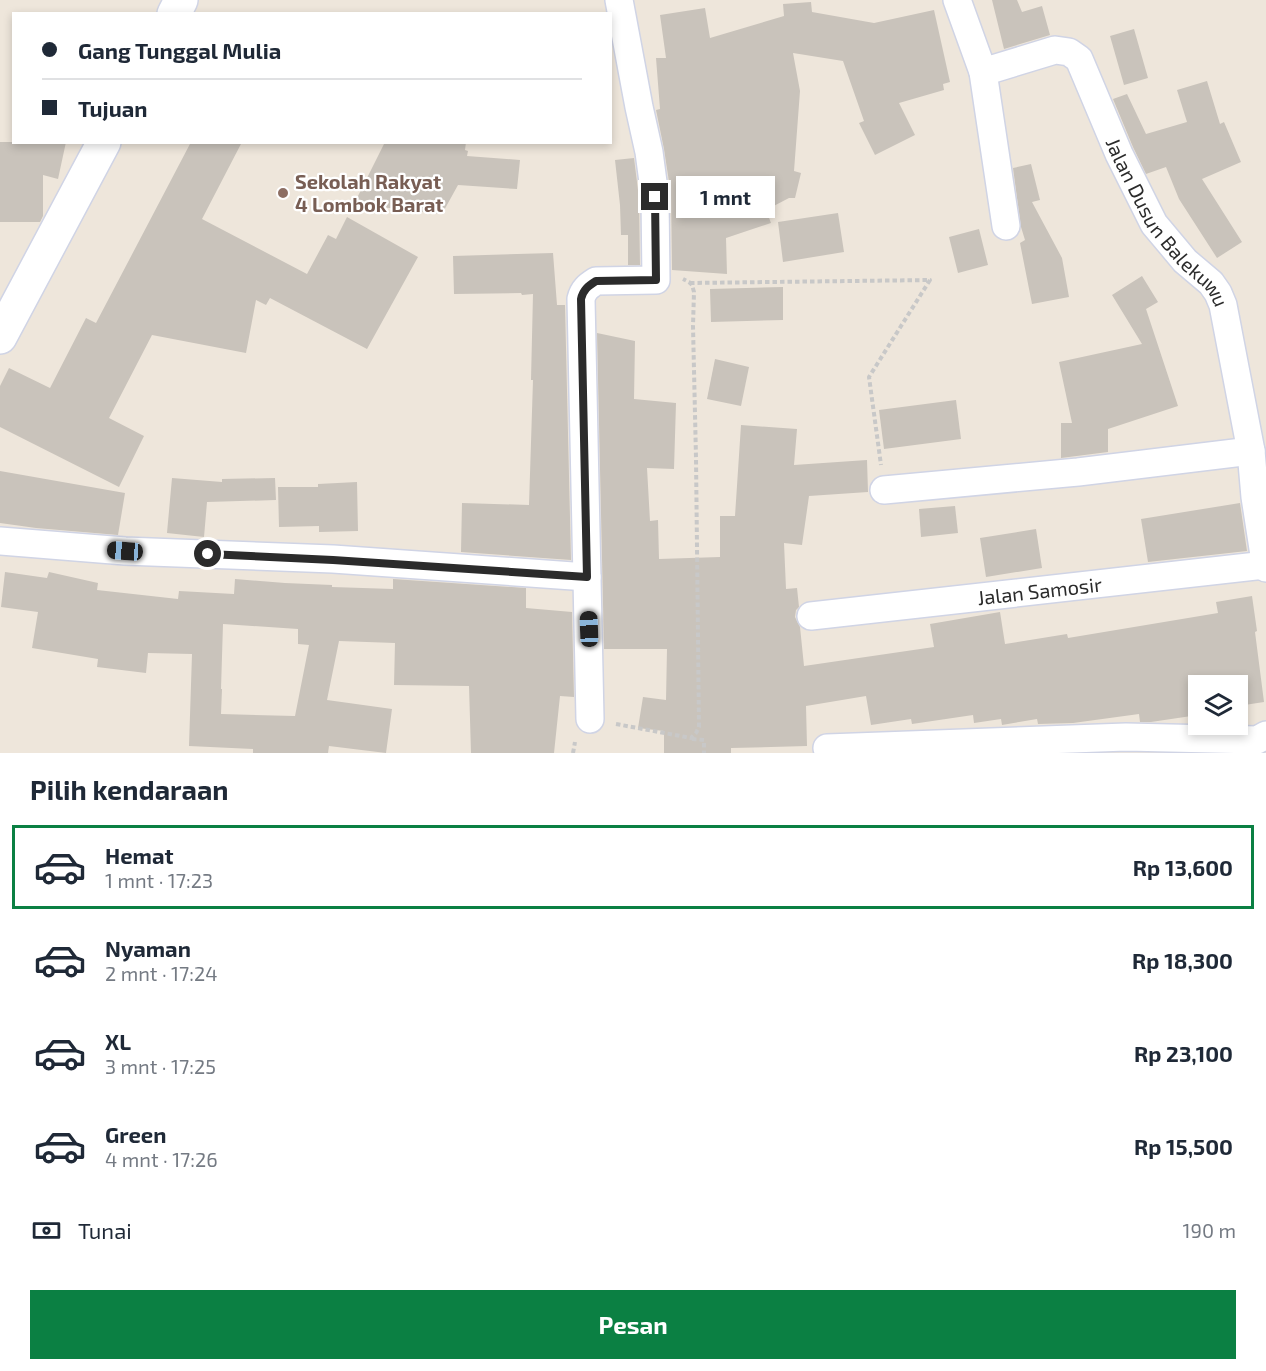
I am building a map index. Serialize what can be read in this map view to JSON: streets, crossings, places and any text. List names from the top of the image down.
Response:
{
  "streets": {
    "street": ["Jalan Dusun Balekuwu", "Jalan Samosir"]
  },
  "crossings": [
    ["Jalan Dusun Balekuwu", "Jalan Samosir"]
  ],
  "places": ["Sekolah Rakyat 4 Lombok Barat"],
  "page": {
    "banner": ["Gang Tunggal Mulia", "Tujuan"],
    "bubble": "1 mnt",
    "heading": "Pilih kendaraan",
    "list": [
      {
        "name": "Hemat",
        "note": "1 mnt · 17:23",
        "value": "Rp 13,600"
      },
      {
        "name": "Nyaman",
        "note": "2 mnt · 17:24",
        "value": "Rp 18,300"
      },
      {
        "name": "XL",
        "note": "3 mnt · 17:25",
        "value": "Rp 23,100"
      },
      {
        "name": "Green",
        "note": "4 mnt · 17:26",
        "value": "Rp 15,500"
      }
    ],
    "pay": ["Tunai", "190 m"],
    "buttons": "Pesan"
  }
}
